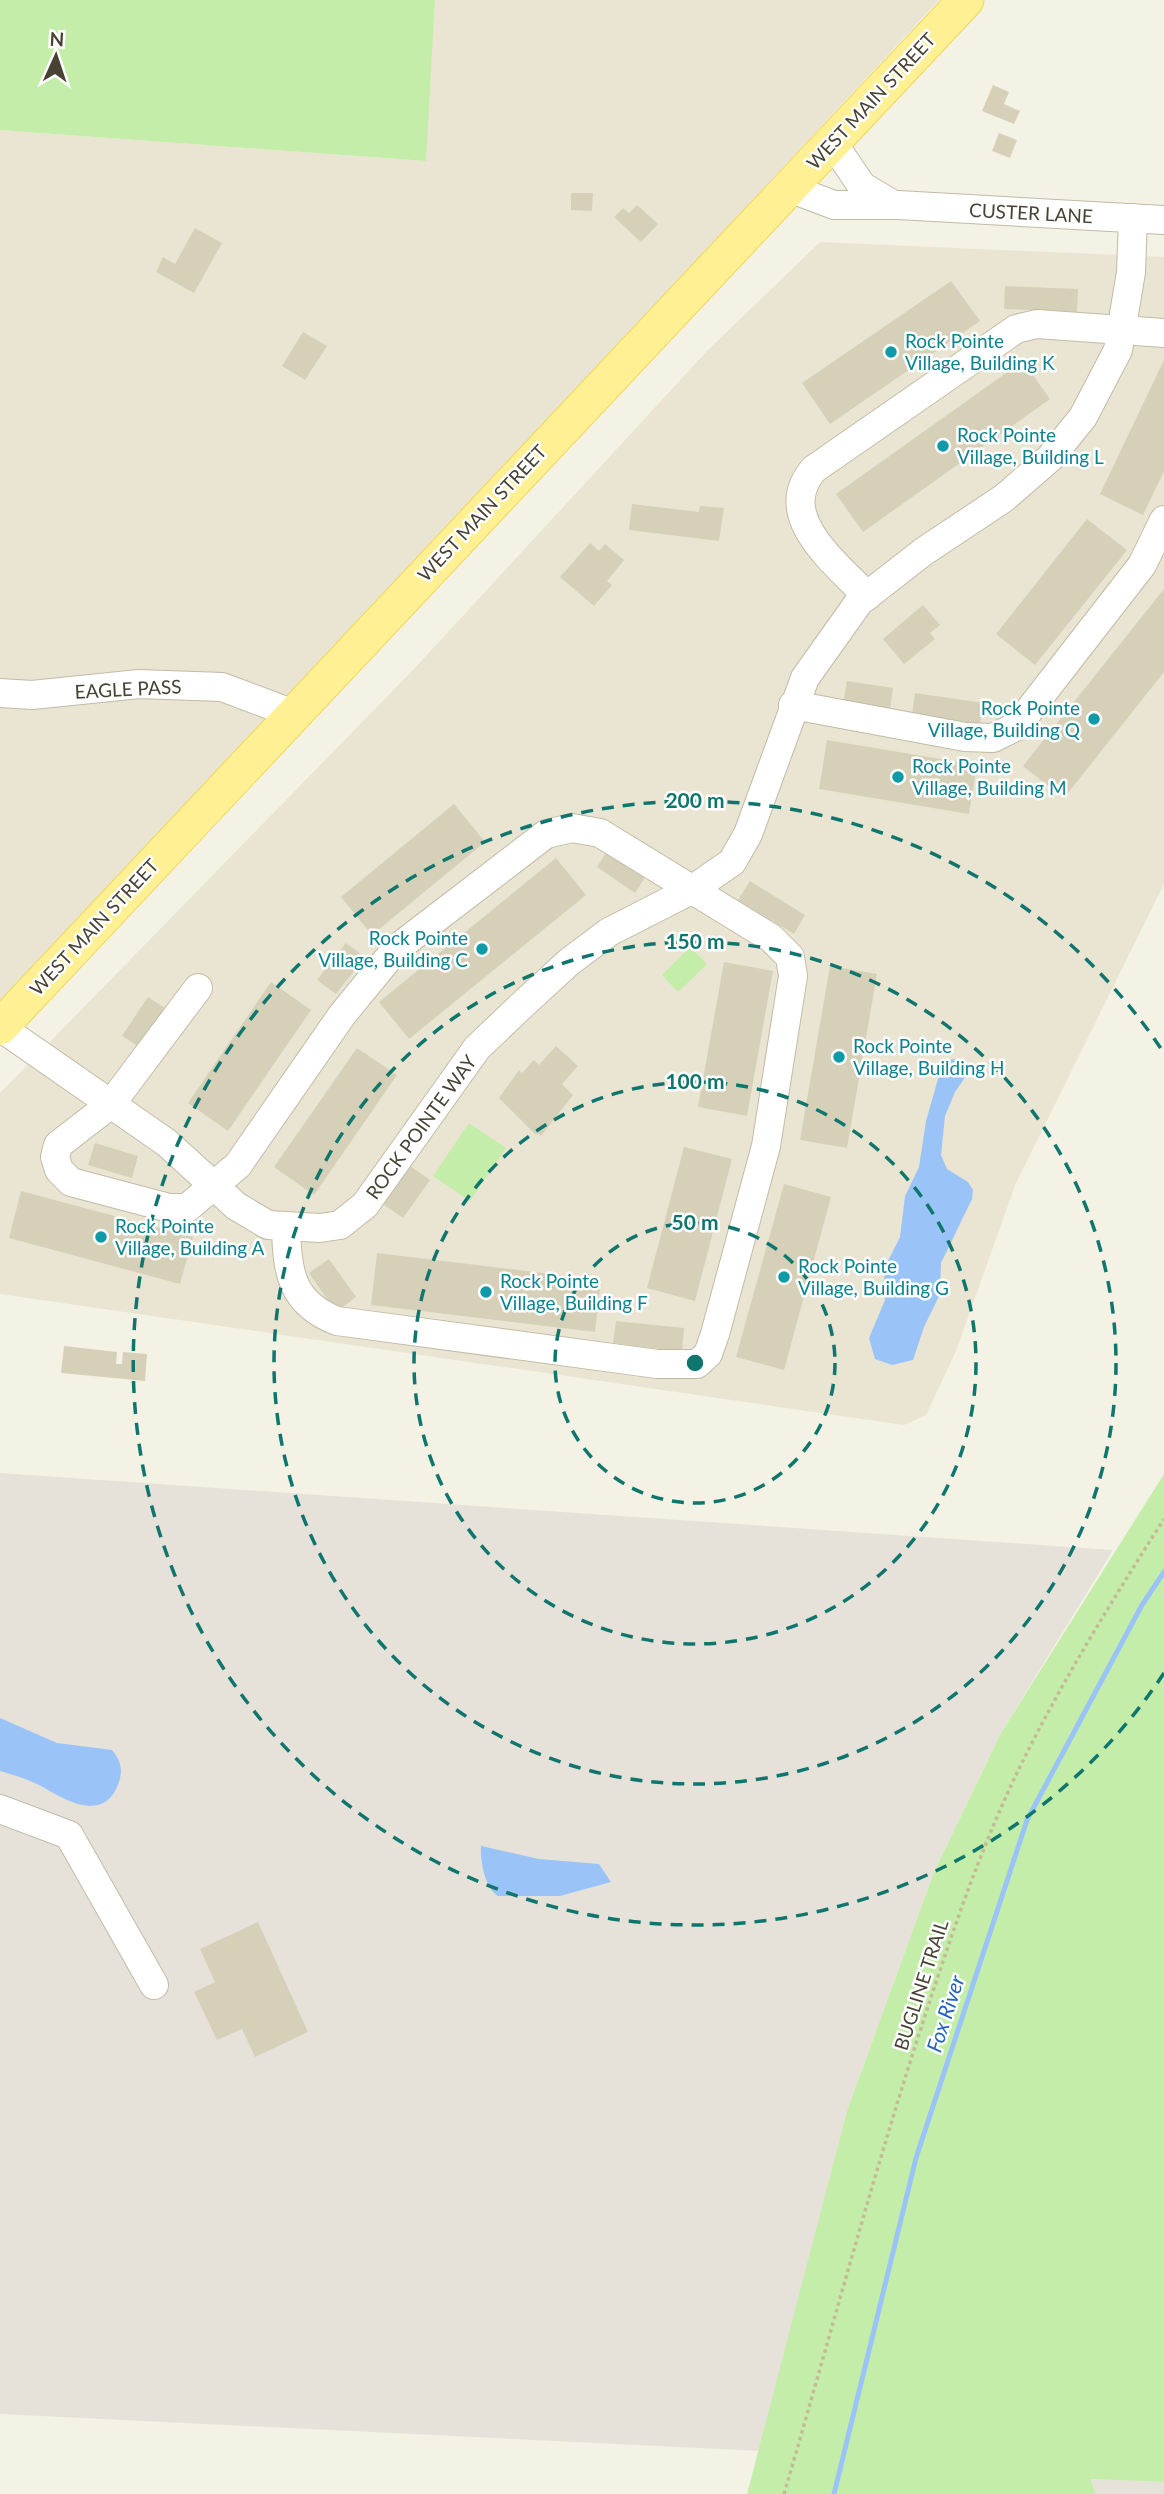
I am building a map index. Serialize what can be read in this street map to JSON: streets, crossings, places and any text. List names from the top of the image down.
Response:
{
  "streets": {
    "main road": ["WEST MAIN STREET"],
    "street": ["CUSTER LANE", "EAGLE PASS", "ROCK POINTE WAY"],
    "path": ["BUGLINE TRAIL"]
  },
  "crossings": [
    ["WEST MAIN STREET", "CUSTER LANE"],
    ["WEST MAIN STREET", "EAGLE PASS"],
    ["WEST MAIN STREET", "ROCK POINTE WAY"],
    ["CUSTER LANE", "ROCK POINTE WAY"]
  ],
  "water": ["Fox River"],
  "places": [
    "Rock Pointe Village, Building K",
    "Rock Pointe Village, Building L",
    "Rock Pointe Village, Building Q",
    "Rock Pointe Village, Building M",
    "Rock Pointe Village, Building C",
    "Rock Pointe Village, Building H",
    "Rock Pointe Village, Building A",
    "Rock Pointe Village, Building G",
    "Rock Pointe Village, Building F"
  ],
  "north": "top",
  "rings": [
    "200 m",
    "150 m",
    "100 m",
    "50 m"
  ]
}
